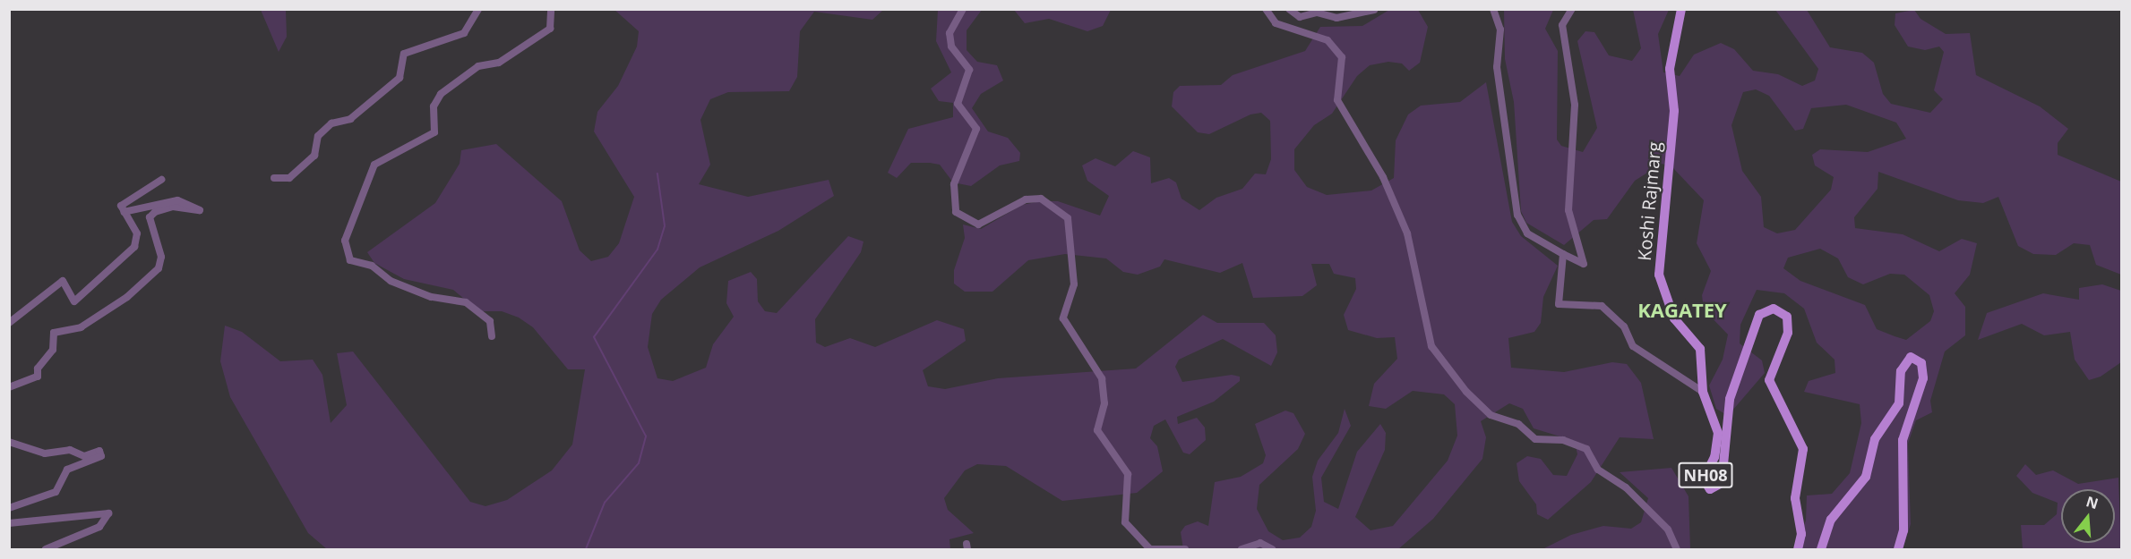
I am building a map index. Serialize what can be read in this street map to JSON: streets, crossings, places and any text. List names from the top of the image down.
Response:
{
  "streets": {
    "main road": ["Koshi Rajmarg", "NH08"]
  },
  "districts": ["KAGATEY"],
  "north": "top"
}
